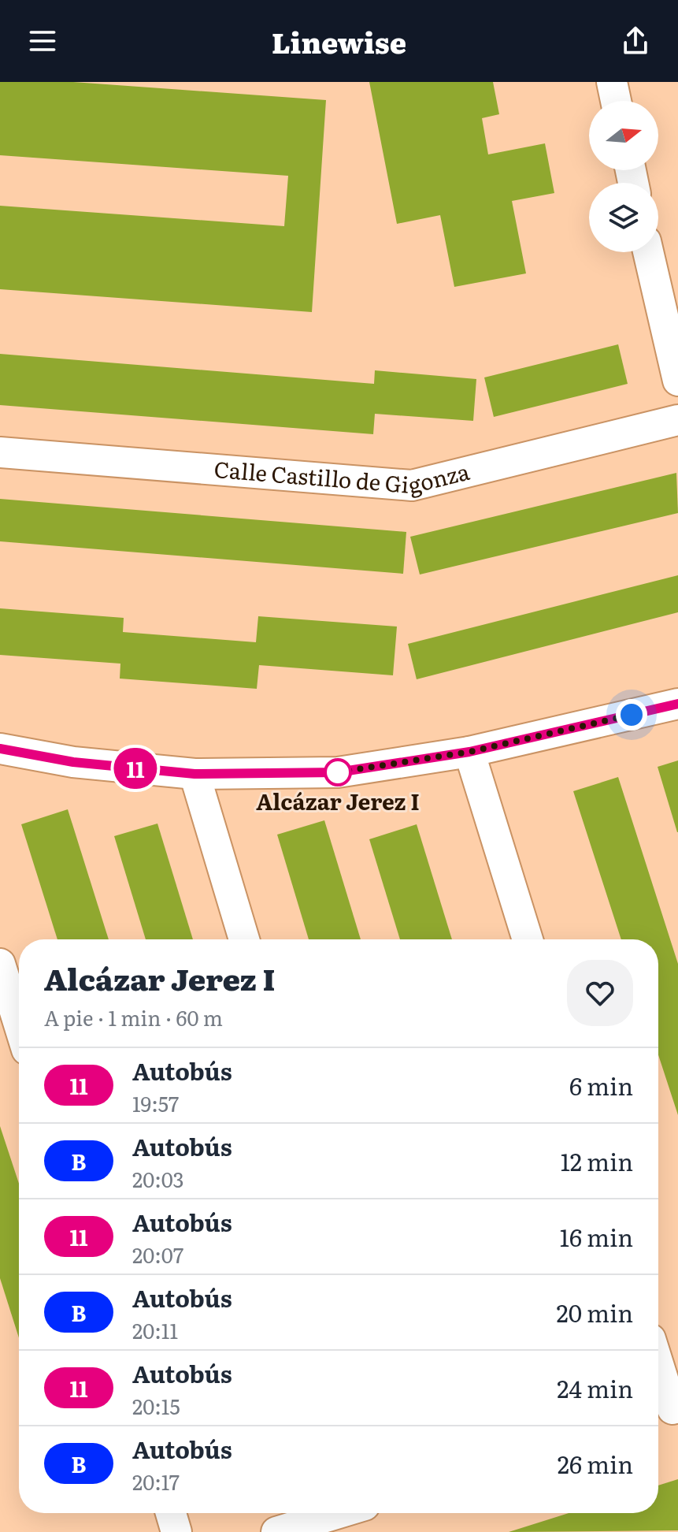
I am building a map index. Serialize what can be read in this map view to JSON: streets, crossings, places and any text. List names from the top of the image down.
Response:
{
  "streets": {
    "street": ["Calle Castillo de Gigonza"]
  },
  "places": ["Alcázar Jerez I"],
  "lines": ["bus line 11"],
  "north": "right",
  "page": {
    "header": "Linewise",
    "on_map": "11",
    "heading": ["Alcázar Jerez I", "A pie · 1 min · 60 m"],
    "list": [
      {
        "mark": "11",
        "name": "Autobús",
        "note": "19:57",
        "value": "6 min"
      },
      {
        "mark": "B",
        "name": "Autobús",
        "note": "20:03",
        "value": "12 min"
      },
      {
        "mark": "11",
        "name": "Autobús",
        "note": "20:07",
        "value": "16 min"
      },
      {
        "mark": "B",
        "name": "Autobús",
        "note": "20:11",
        "value": "20 min"
      },
      {
        "mark": "11",
        "name": "Autobús",
        "note": "20:15",
        "value": "24 min"
      },
      {
        "mark": "B",
        "name": "Autobús",
        "note": "20:17",
        "value": "26 min"
      }
    ]
  }
}
